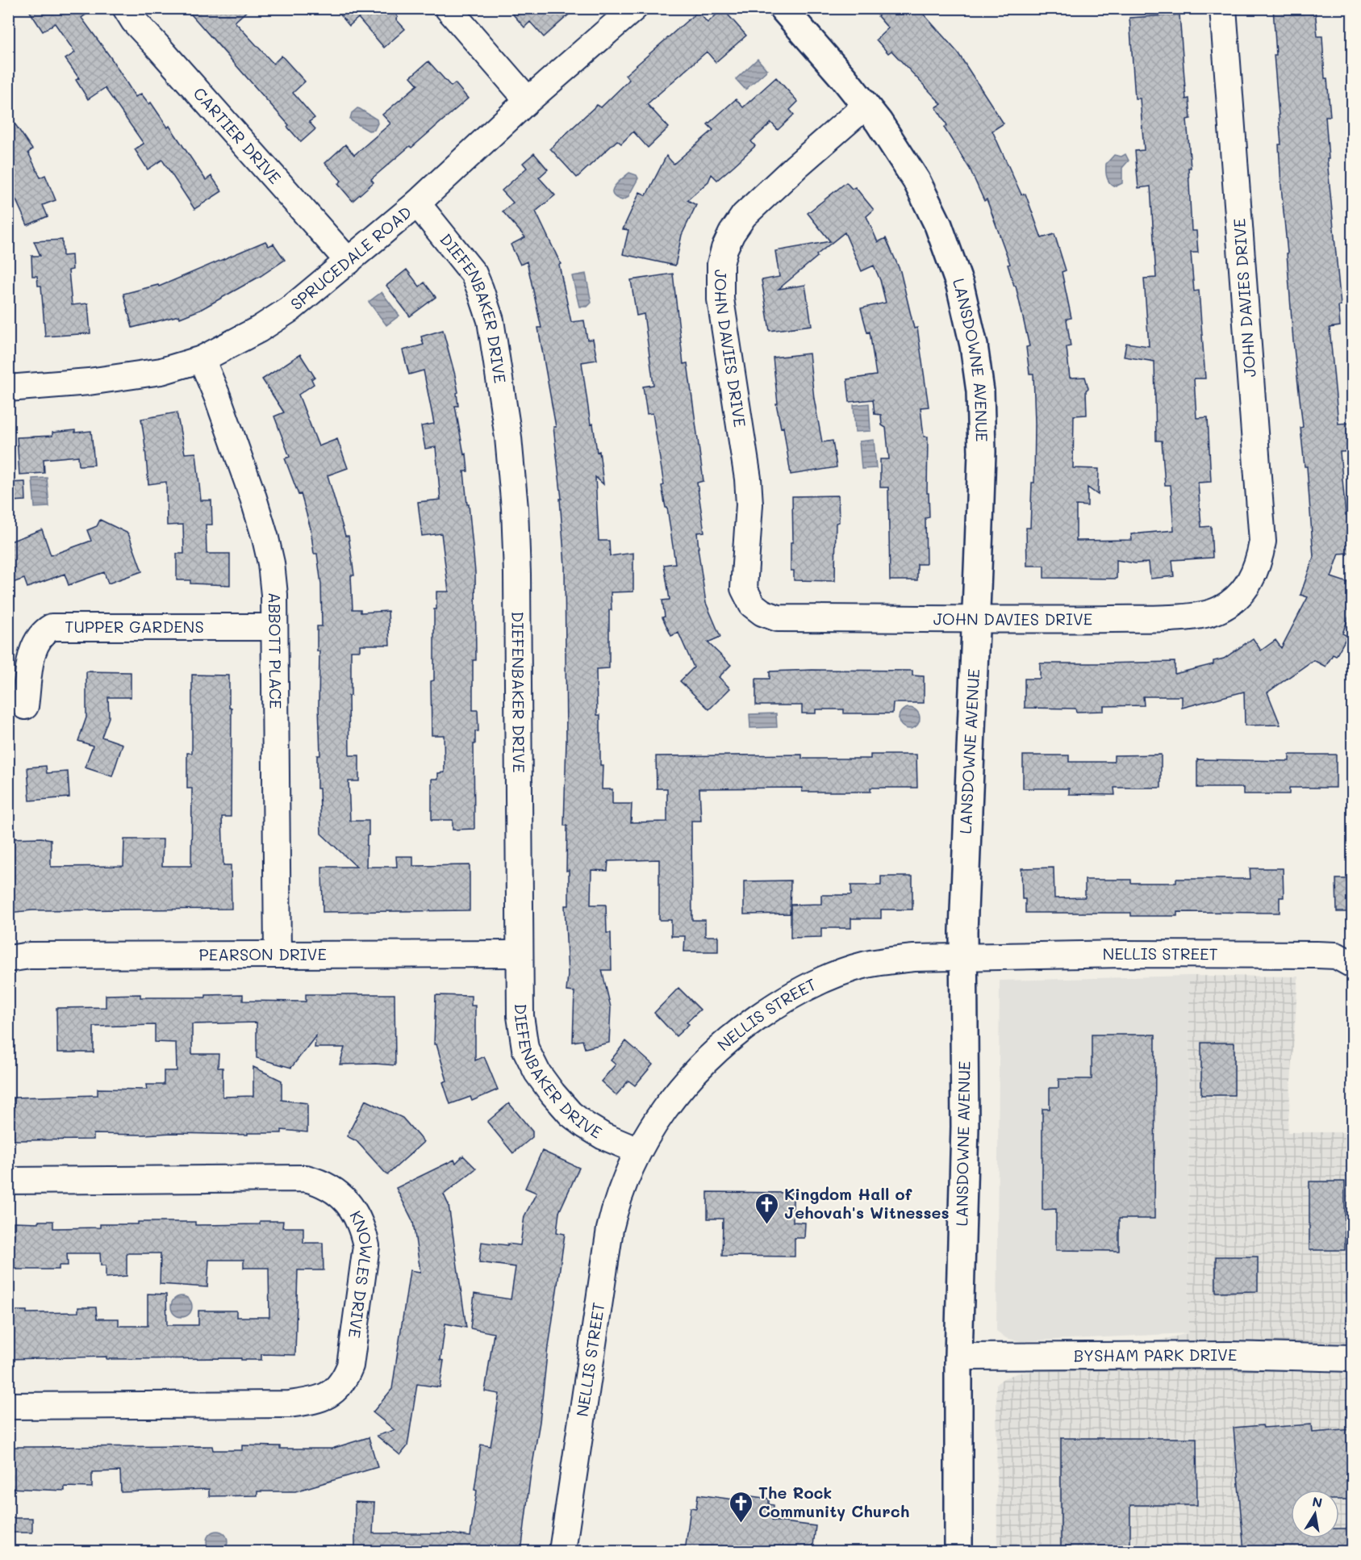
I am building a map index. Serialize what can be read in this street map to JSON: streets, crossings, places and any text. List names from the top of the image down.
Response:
{
  "streets": {
    "main road": ["LANSDOWNE AVENUE"],
    "street": [
      "CARTIER DRIVE",
      "SPRUCEDALE ROAD",
      "JOHN DAVIES DRIVE",
      "DIEFENBAKER DRIVE",
      "TUPPER GARDENS",
      "ABBOTT PLACE",
      "PEARSON DRIVE",
      "NELLIS STREET",
      "KNOWLES DRIVE",
      "BYSHAM PARK DRIVE"
    ]
  },
  "crossings": [
    ["CARTIER DRIVE", "SPRUCEDALE ROAD"],
    ["SPRUCEDALE ROAD", "DIEFENBAKER DRIVE"],
    ["SPRUCEDALE ROAD", "ABBOTT PLACE"],
    ["JOHN DAVIES DRIVE", "LANSDOWNE AVENUE"],
    ["DIEFENBAKER DRIVE", "PEARSON DRIVE"],
    ["DIEFENBAKER DRIVE", "NELLIS STREET"],
    ["LANSDOWNE AVENUE", "NELLIS STREET"],
    ["LANSDOWNE AVENUE", "BYSHAM PARK DRIVE"],
    ["TUPPER GARDENS", "ABBOTT PLACE"],
    ["ABBOTT PLACE", "PEARSON DRIVE"]
  ],
  "places": {
    "church": ["Kingdom Hall of Jehovah's Witnesses", "The Rock Community Church"]
  },
  "north": "top"
}
